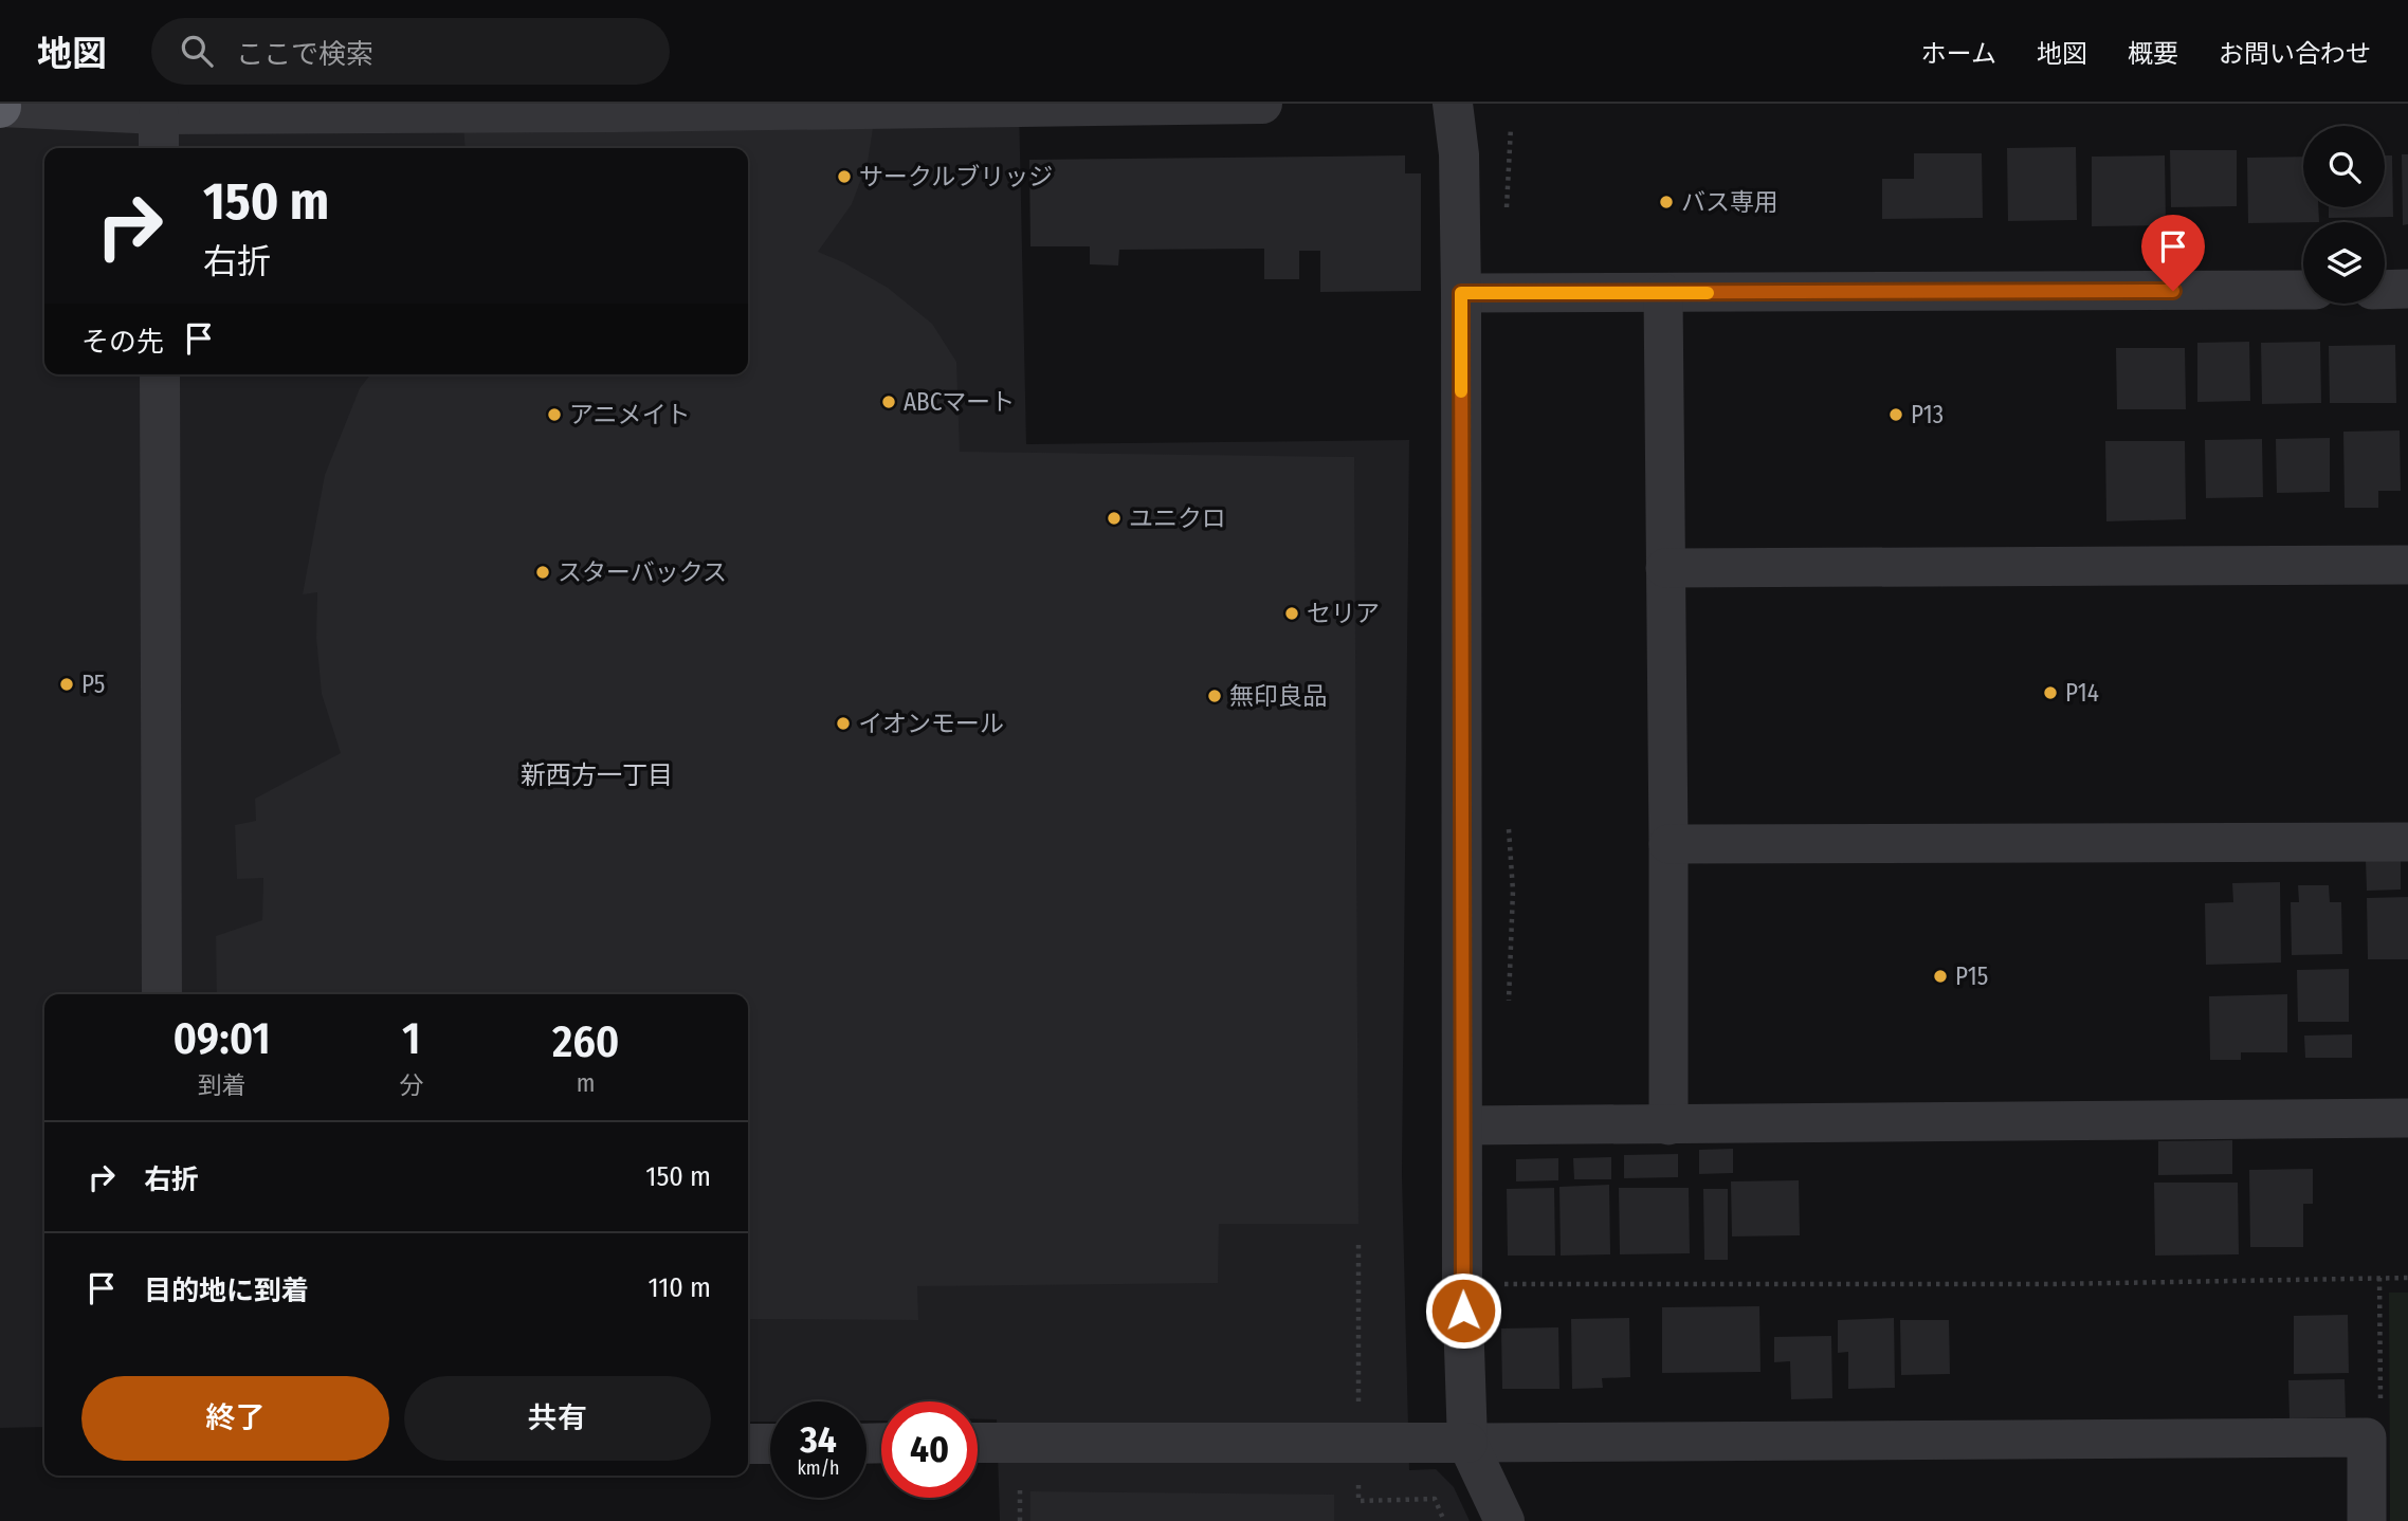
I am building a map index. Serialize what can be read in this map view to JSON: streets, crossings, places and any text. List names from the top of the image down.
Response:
{
  "districts": ["新西方一丁目"],
  "places": [
    "サークルブリッジ",
    "バス専用",
    "ABCマート",
    "アニメイト",
    "P13",
    "ユニクロ",
    "スターバックス",
    "セリア",
    "P5",
    "P14",
    "無印良品",
    "イオンモール",
    "P15"
  ],
  "page": {
    "header": "地図",
    "search": "ここで検索",
    "nav": [
      "ホーム",
      "地図",
      "概要",
      "お問い合わせ"
    ],
    "turn": ["150 m", "右折"],
    "then": "その先",
    "eta": [
      "09:01",
      "到着",
      "1",
      "分",
      "260",
      "m"
    ],
    "list": [
      {
        "name": "右折",
        "value": "150 m"
      },
      {
        "name": "目的地に到着",
        "value": "110 m"
      }
    ],
    "buttons": ["終了", "共有"],
    "speed": "34 km/h",
    "limit": "40"
  }
}
